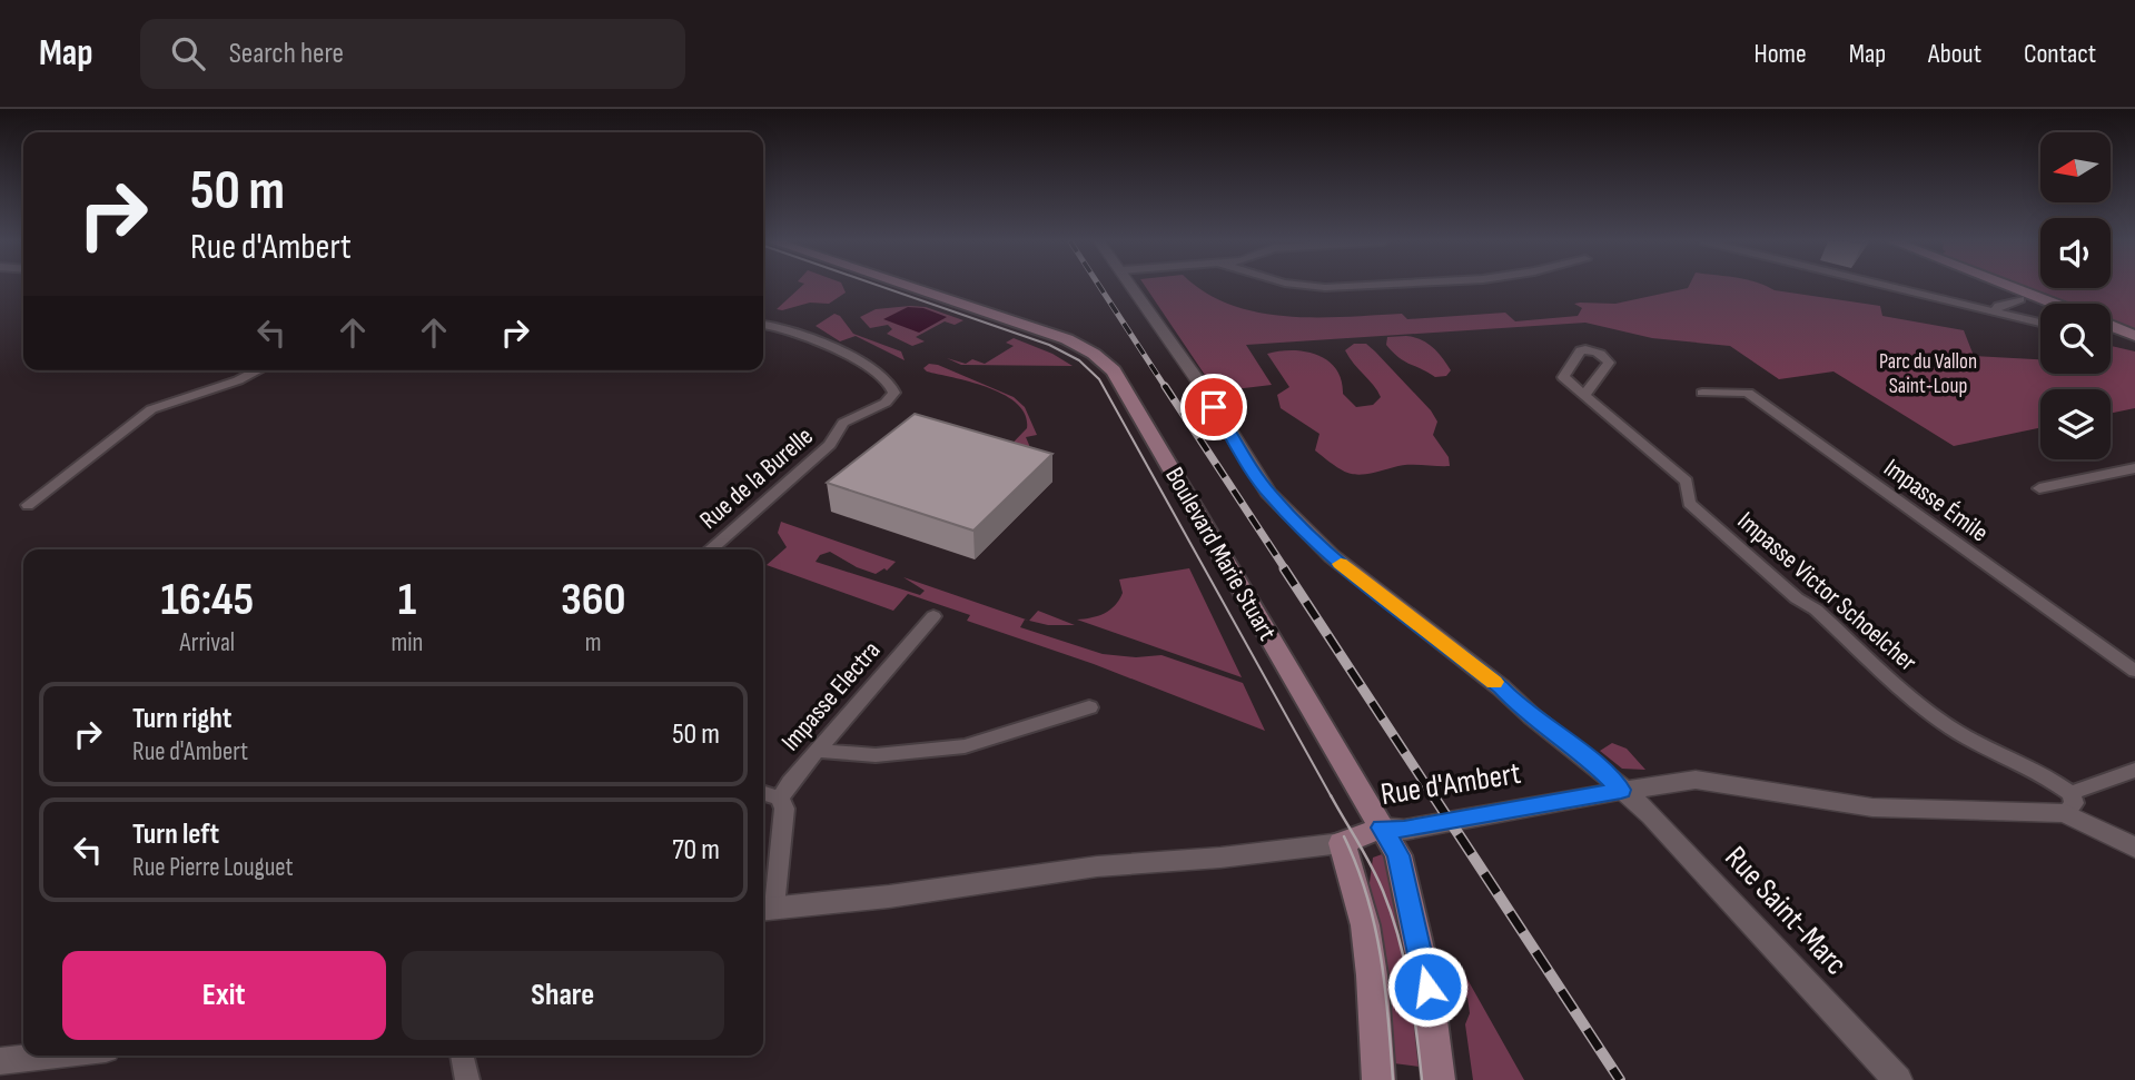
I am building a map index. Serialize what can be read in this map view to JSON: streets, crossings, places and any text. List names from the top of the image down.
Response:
{
  "streets": {
    "main road": ["Boulevard Marie Stuart", "Rue d'Ambert"],
    "street": [
      "Rue de la Burelle",
      "Impasse Émile",
      "Impasse Victor Schoelcher",
      "Impasse Electra",
      "Rue Saint-Marc"
    ]
  },
  "crossings": [
    ["Boulevard Marie Stuart", "Rue d'Ambert"],
    ["Impasse Victor Schoelcher", "Rue d'Ambert"],
    ["Rue d'Ambert", "Rue Saint-Marc"]
  ],
  "parks": ["Parc du Vallon Saint-Loup"],
  "north": "left",
  "page": {
    "header": "Map",
    "search": "Search here",
    "nav": [
      "Home",
      "Map",
      "About",
      "Contact"
    ],
    "turn": ["50 m", "Rue d'Ambert"],
    "eta": [
      "16:45",
      "Arrival",
      "1",
      "min",
      "360",
      "m"
    ],
    "list": [
      {
        "name": "Turn right",
        "note": "Rue d'Ambert",
        "value": "50 m"
      },
      {
        "name": "Turn left",
        "note": "Rue Pierre Louguet",
        "value": "70 m"
      }
    ],
    "buttons": ["Exit", "Share"]
  }
}
